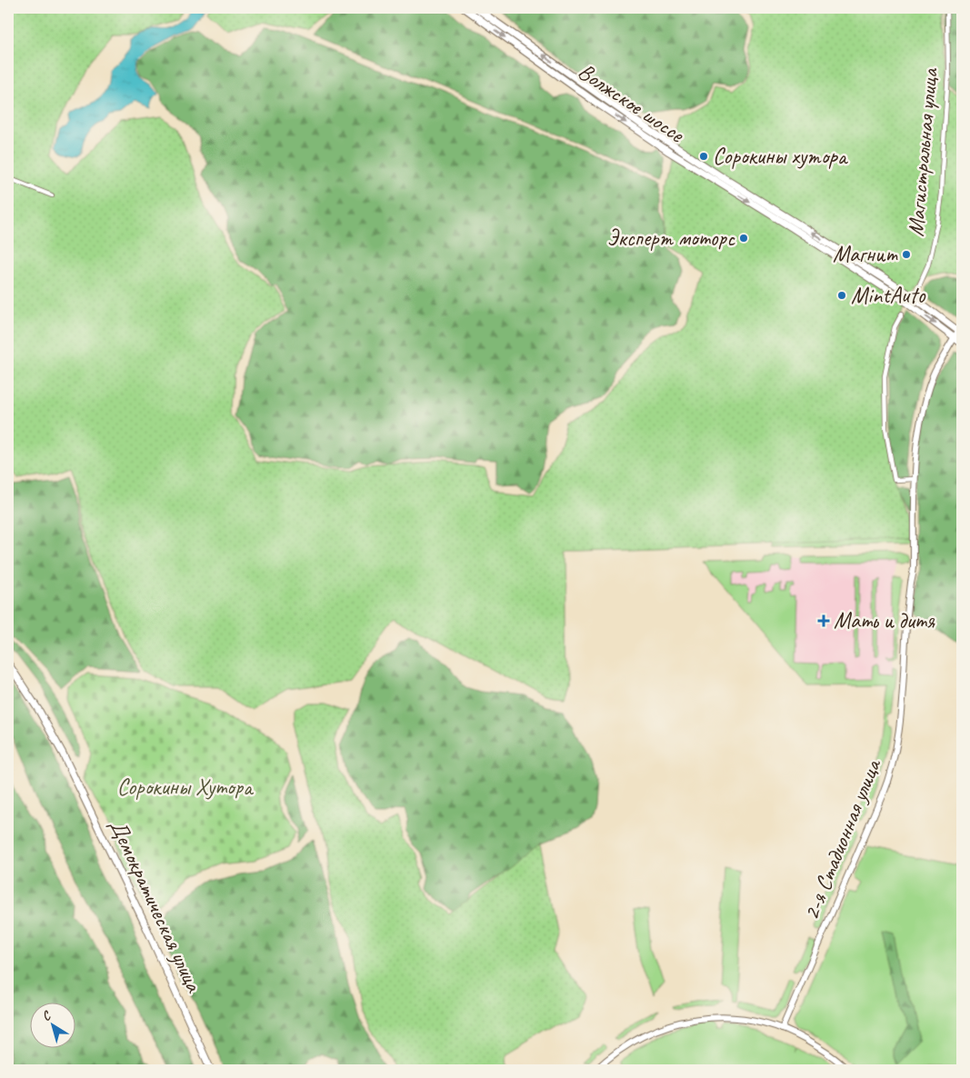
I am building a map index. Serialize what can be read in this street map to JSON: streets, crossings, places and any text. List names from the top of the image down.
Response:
{
  "streets": {
    "main road": ["Волжское шоссе", "2-я Стадионная улица", "Демократическая улица"],
    "street": ["Магистральная улица"]
  },
  "crossings": [
    ["Волжское шоссе", "Магистральная улица"],
    ["Волжское шоссе", "2-я Стадионная улица"]
  ],
  "parks": ["Сорокины Хутора"],
  "places": {
    "other": [
      "Сорокины хутора",
      "Эксперт моторс",
      "Магнит",
      "MintAuto"
    ],
    "health": ["Мать и дитя"]
  },
  "north": "top left"
}
